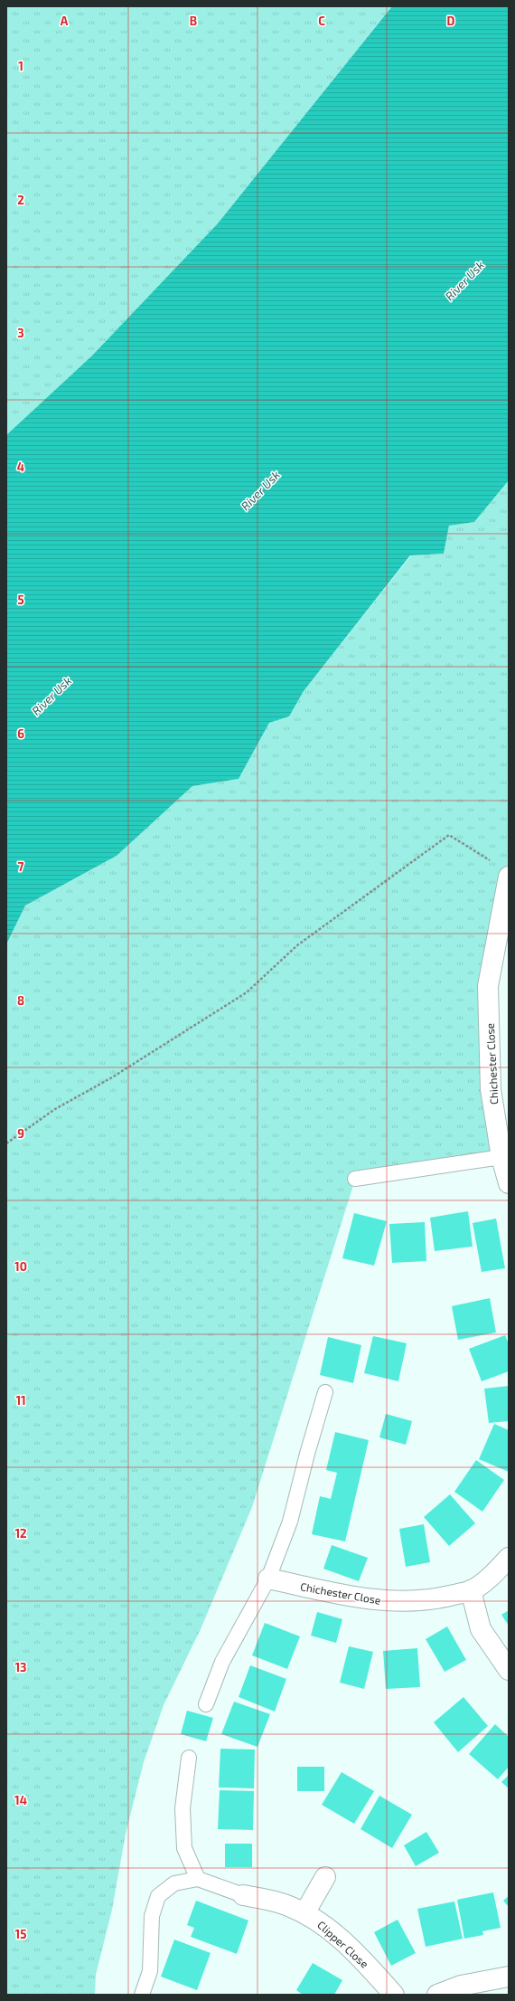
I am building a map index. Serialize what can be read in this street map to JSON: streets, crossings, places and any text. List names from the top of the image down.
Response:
{
  "streets": {
    "street": ["Chichester Close", "Clipper Close"]
  },
  "water": ["River Usk"],
  "grid": {
    "columns": [
      "A",
      "B",
      "C",
      "D"
    ],
    "rows": [
      "1",
      "2",
      "3",
      "4",
      "5",
      "6",
      "7",
      "8",
      "9",
      "10",
      "11",
      "12",
      "13",
      "14",
      "15"
    ]
  }
}
